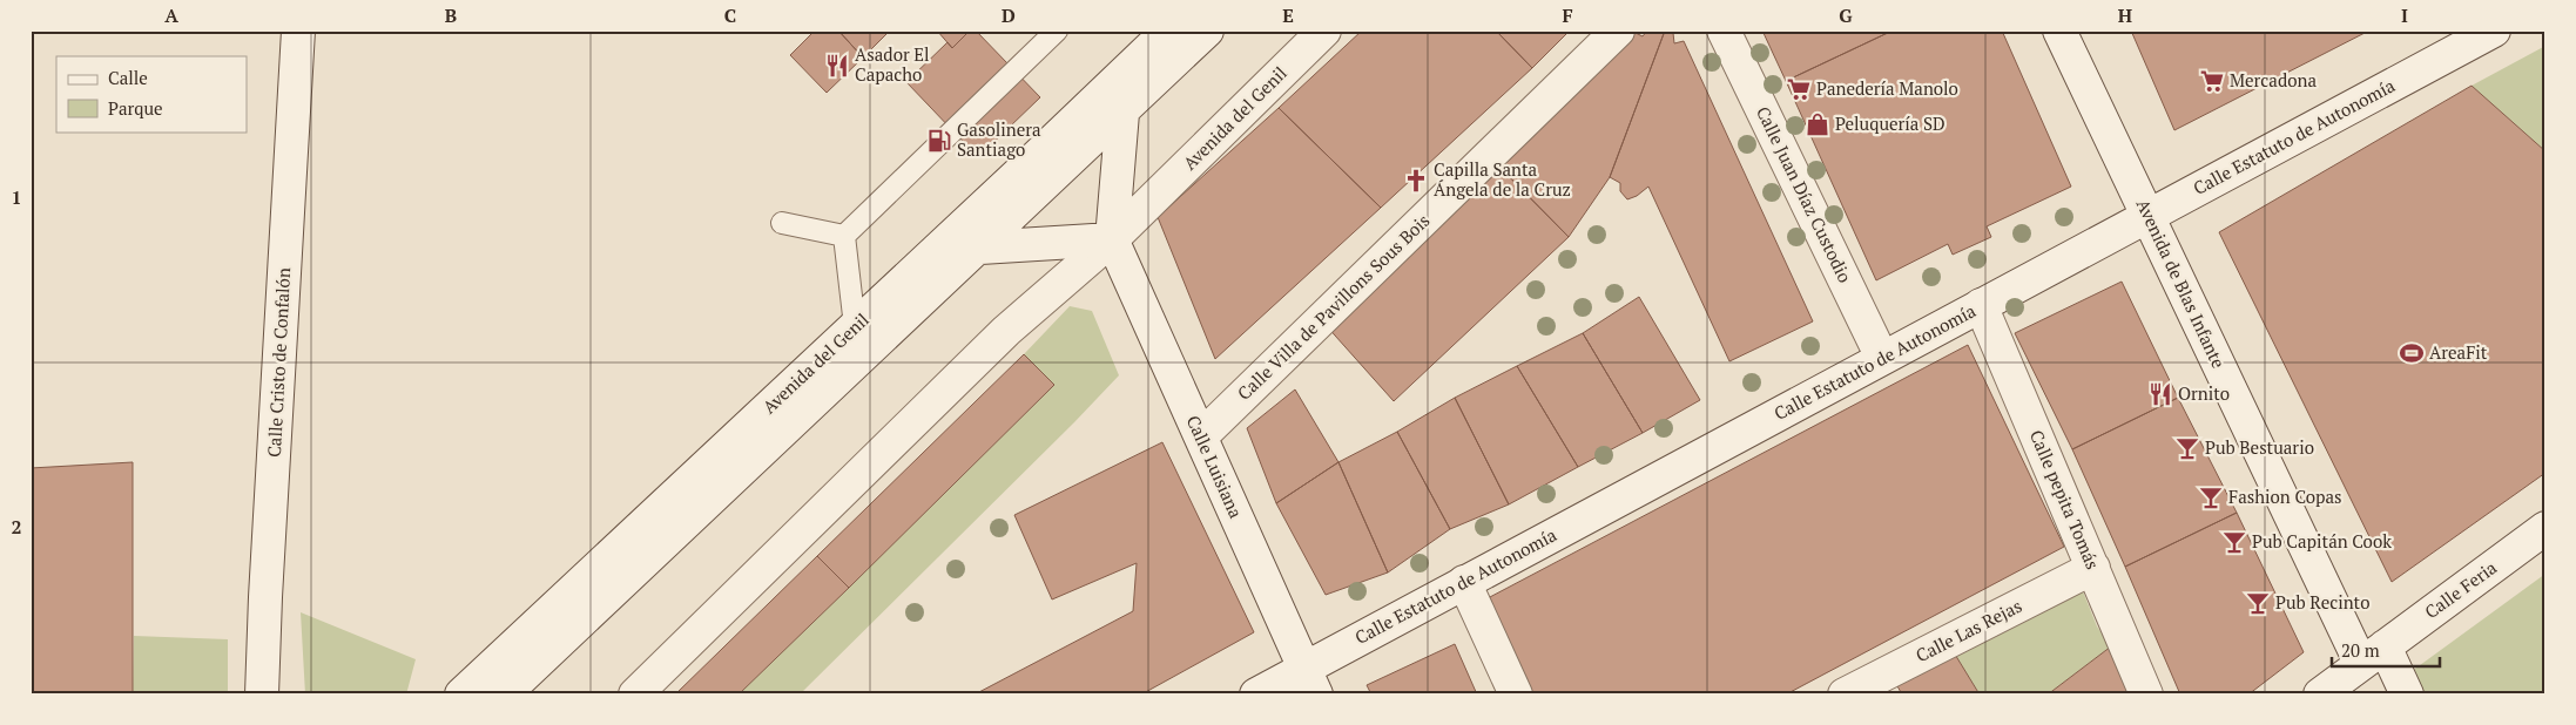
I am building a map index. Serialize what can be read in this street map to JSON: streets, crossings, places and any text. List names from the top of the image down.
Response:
{
  "streets": {
    "street": [
      "Avenida del Genil",
      "Calle Estatuto de Autonomía",
      "Calle Juan Díaz Custodio",
      "Avenida de Blas Infante",
      "Calle Villa de Pavillons Sous Bois",
      "Calle Cristo de Confalón",
      "Calle Luisiana",
      "Calle pepita Tomás",
      "Calle Feria",
      "Calle Las Rejas"
    ]
  },
  "crossings": [
    ["Avenida del Genil", "Calle Luisiana"],
    ["Calle Estatuto de Autonomía", "Calle Juan Díaz Custodio"],
    ["Calle Estatuto de Autonomía", "Avenida de Blas Infante"],
    ["Calle Estatuto de Autonomía", "Calle Luisiana"],
    ["Calle Estatuto de Autonomía", "Calle pepita Tomás"],
    ["Avenida de Blas Infante", "Calle Feria"],
    ["Calle Villa de Pavillons Sous Bois", "Calle Luisiana"],
    ["Calle pepita Tomás", "Calle Las Rejas"]
  ],
  "places": {
    "restaurant": ["Asador El Capacho", "Ornito"],
    "supermarket": ["Mercadona", "Panedería Manolo"],
    "shop": ["Peluquería SD"],
    "fuel station": ["Gasolinera Santiago"],
    "church": ["Capilla Santa Ángela de la Cruz"],
    "sports": ["AreaFit"],
    "bar": [
      "Pub Bestuario",
      "Fashion Copas",
      "Pub Capitán Cook",
      "Pub Recinto"
    ]
  },
  "legend": ["Calle", "Parque"],
  "scale_bar": "20 m",
  "grid": {
    "columns": [
      "A",
      "B",
      "C",
      "D",
      "E",
      "F",
      "G",
      "H",
      "I"
    ],
    "rows": ["1", "2"]
  }
}
